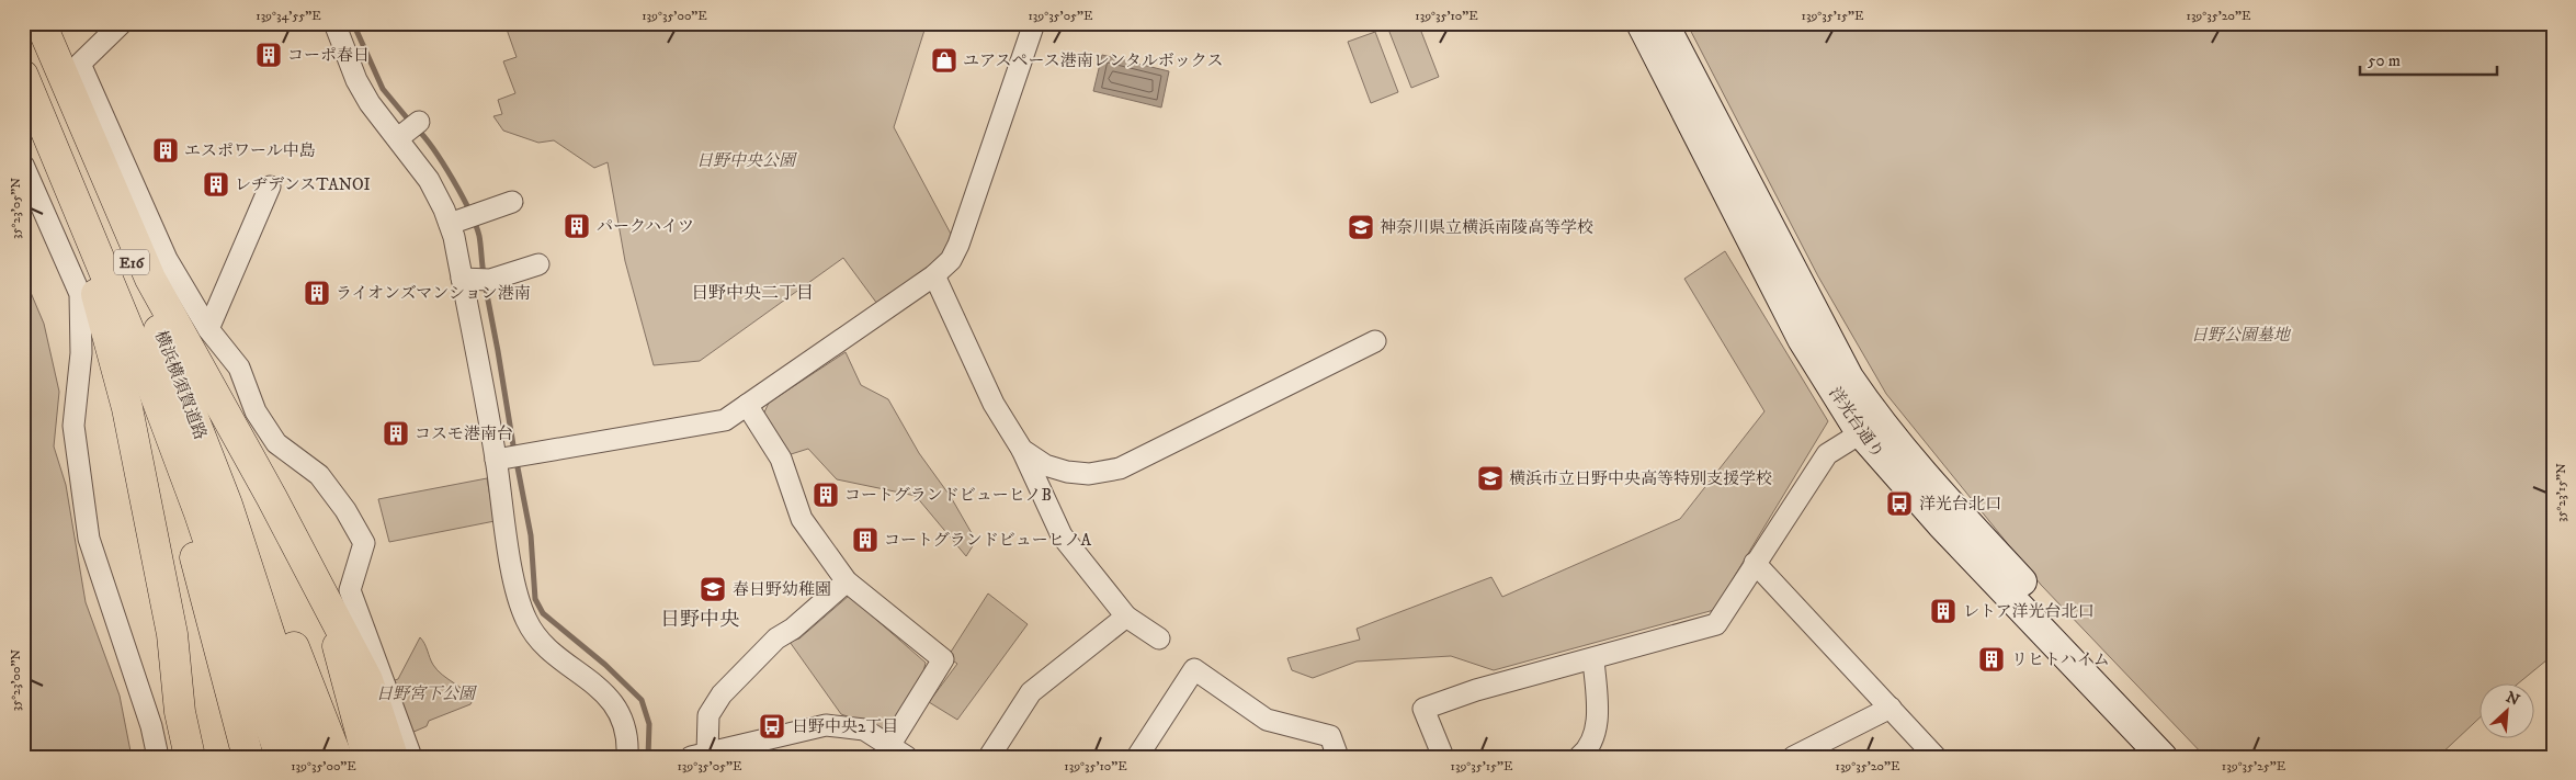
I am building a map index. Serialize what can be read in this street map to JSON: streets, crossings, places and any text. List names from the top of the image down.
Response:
{
  "streets": {
    "highway": ["E16", "横浜横須賀道路"],
    "street": ["洋光台通り"]
  },
  "districts": ["日野中央二丁目", "日野中央"],
  "parks": ["日野中央公園", "日野公園墓地", "日野宮下公園"],
  "places": {
    "building": [
      "コーポ春日",
      "エスポワール中島",
      "レヂデンスTANOI",
      "パークハイツ",
      "ライオンズマンション港南",
      "コスモ港南台",
      "コートグランドビューヒノB",
      "コートグランドビューヒノA",
      "レトア洋光台北口",
      "リヒトハイム"
    ],
    "shop": ["ユアスペース港南レンタルボックス"],
    "school or university": ["神奈川県立横浜南陵高等学校", "横浜市立日野中央高等特別支援学校", "春日野幼稚園"],
    "bus stop": ["洋光台北口", "日野中央2丁目"]
  },
  "scale_bar": "50 m",
  "north": "top right",
  "coordinates": [
    "139°34'55\"E",
    "139°35'00\"E",
    "139°35'05\"E",
    "139°35'10\"E",
    "139°35'15\"E",
    "139°35'20\"E",
    "35°23'05\"N",
    "35°23'15\"N",
    "35°23'00\"N",
    "139°35'25\"E"
  ]
}
